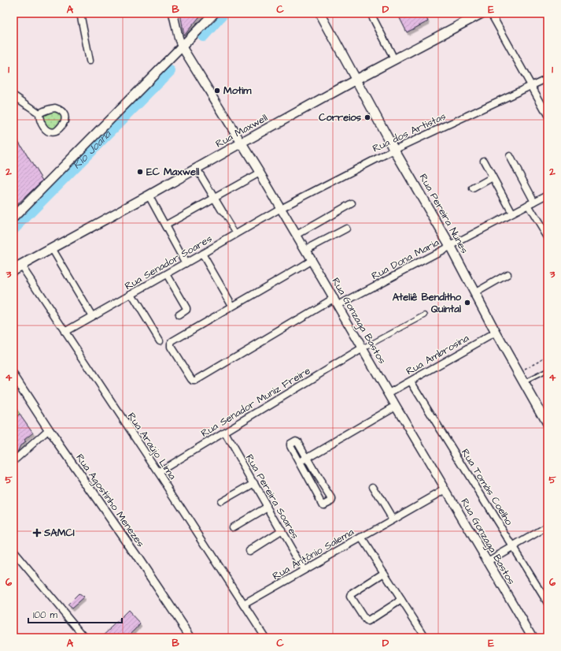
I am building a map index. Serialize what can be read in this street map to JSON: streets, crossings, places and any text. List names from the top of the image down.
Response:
{
  "streets": {
    "main road": ["Rua Maxwell", "Rua Pereira Nunes"],
    "street": [
      "Rua dos Artistas",
      "Rua Dona Maria",
      "Rua Senador Soares",
      "Rua Gonzaga Bastos",
      "Rua Ambrosina",
      "Rua Senador Muniz Freire",
      "Rua Araújo Lima",
      "Rua Tomás Coelho",
      "Rua Pereira Soares",
      "Rua Agostinho Menezes",
      "Rua Antônio Salema"
    ]
  },
  "crossings": [
    ["Rua Maxwell", "Rua Pereira Nunes"],
    ["Rua Maxwell", "Rua Gonzaga Bastos"],
    ["Rua Maxwell", "Rua Araújo Lima"],
    ["Rua dos Artistas", "Rua Pereira Nunes"],
    ["Rua dos Artistas", "Rua Senador Soares"],
    ["Rua dos Artistas", "Rua Gonzaga Bastos"],
    ["Rua Pereira Nunes", "Rua Dona Maria"],
    ["Rua Pereira Nunes", "Rua Ambrosina"],
    ["Rua Dona Maria", "Rua Gonzaga Bastos"],
    ["Rua Senador Soares", "Rua Gonzaga Bastos"],
    ["Rua Senador Soares", "Rua Araújo Lima"],
    ["Rua Gonzaga Bastos", "Rua Ambrosina"],
    ["Rua Gonzaga Bastos", "Rua Senador Muniz Freire"],
    ["Rua Gonzaga Bastos", "Rua Antônio Salema"],
    ["Rua Ambrosina", "Rua Tomás Coelho"],
    ["Rua Senador Muniz Freire", "Rua Araújo Lima"],
    ["Rua Senador Muniz Freire", "Rua Pereira Soares"],
    ["Rua Araújo Lima", "Rua Antônio Salema"],
    ["Rua Pereira Soares", "Rua Antônio Salema"]
  ],
  "water": ["Rio Joana"],
  "places": {
    "other": [
      "Motim",
      "Correios",
      "EC Maxwell",
      "Ateliê Benditho Quintal"
    ],
    "health": ["SAMCI"]
  },
  "scale_bar": "100 m",
  "grid": {
    "columns": [
      "A",
      "B",
      "C",
      "D",
      "E"
    ],
    "rows": [
      "1",
      "2",
      "3",
      "4",
      "5",
      "6"
    ]
  }
}
